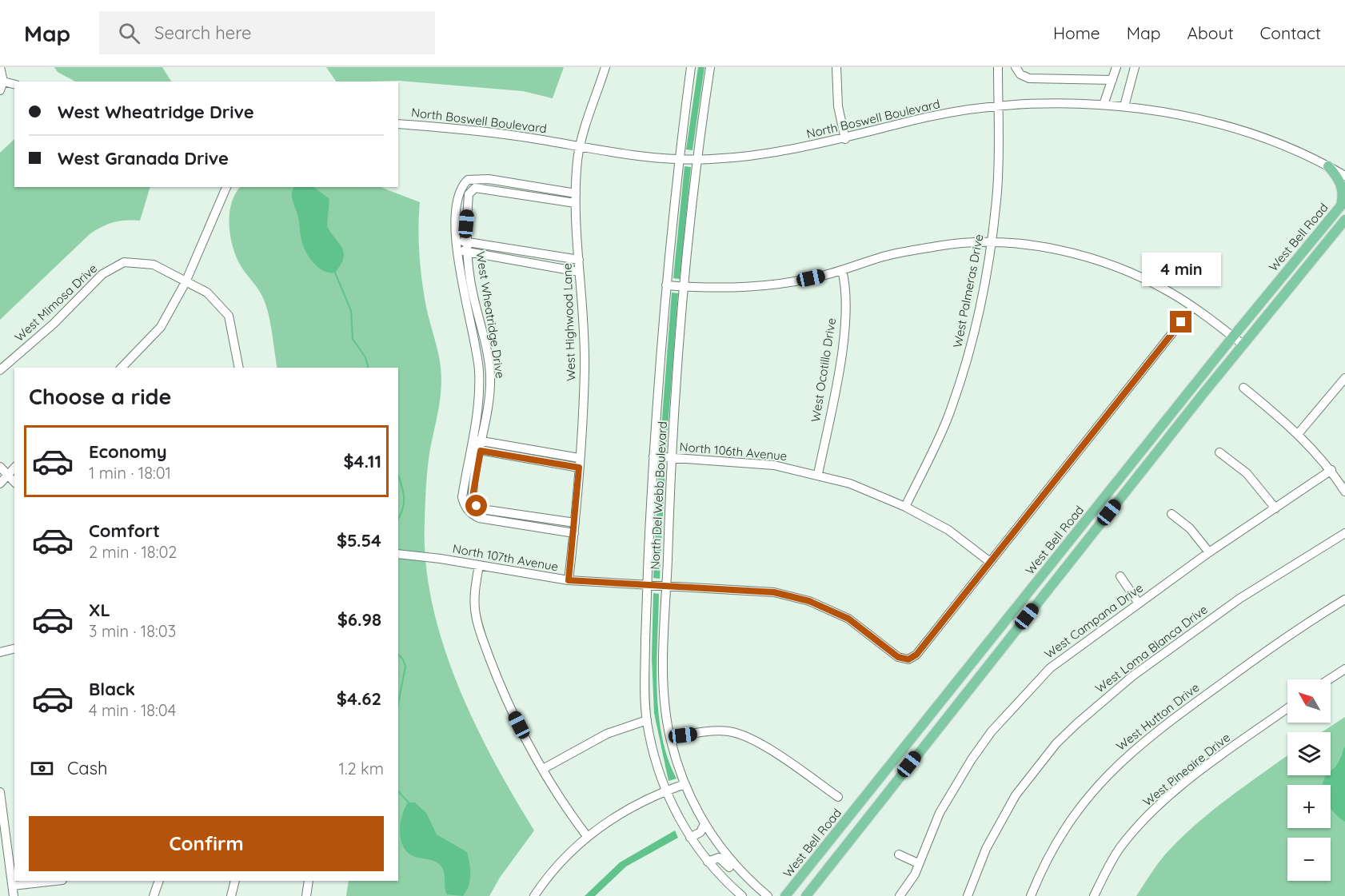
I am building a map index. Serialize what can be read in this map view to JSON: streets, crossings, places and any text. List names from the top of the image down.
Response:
{
  "streets": {
    "main road": ["West Bell Road"],
    "street": [
      "North Boswell Boulevard",
      "West Palmeras Drive",
      "West Mimosa Drive",
      "West Wheatridge Drive",
      "West Highwood Lane",
      "West Ocotillo Drive",
      "North 106th Avenue",
      "North Del Webb Boulevard",
      "North 107th Avenue",
      "West Campana Drive",
      "West Loma Blanca Drive",
      "West Hutton Drive",
      "West Pineaire Drive"
    ]
  },
  "crossings": [
    ["North Boswell Boulevard", "West Palmeras Drive"],
    ["North Boswell Boulevard", "West Highwood Lane"],
    ["North Boswell Boulevard", "North Del Webb Boulevard"],
    ["West Palmeras Drive", "North 106th Avenue"],
    ["West Wheatridge Drive", "West Highwood Lane"],
    ["West Highwood Lane", "North 107th Avenue"],
    ["West Ocotillo Drive", "North 106th Avenue"],
    ["North 106th Avenue", "North Del Webb Boulevard"],
    ["North 106th Avenue", "North 107th Avenue"],
    ["North Del Webb Boulevard", "North 107th Avenue"]
  ],
  "north": "top left",
  "page": {
    "header": "Map",
    "search": "Search here",
    "nav": [
      "Home",
      "Map",
      "About",
      "Contact"
    ],
    "banner": ["West Wheatridge Drive", "West Granada Drive"],
    "bubble": "4 min",
    "heading": "Choose a ride",
    "list": [
      {
        "name": "Economy",
        "note": "1 min · 18:01",
        "value": "$4.11"
      },
      {
        "name": "Comfort",
        "note": "2 min · 18:02",
        "value": "$5.54"
      },
      {
        "name": "XL",
        "note": "3 min · 18:03",
        "value": "$6.98"
      },
      {
        "name": "Black",
        "note": "4 min · 18:04",
        "value": "$4.62"
      }
    ],
    "map_buttons": ["+", "−"],
    "pay": ["Cash", "1.2 km"],
    "buttons": "Confirm"
  }
}
